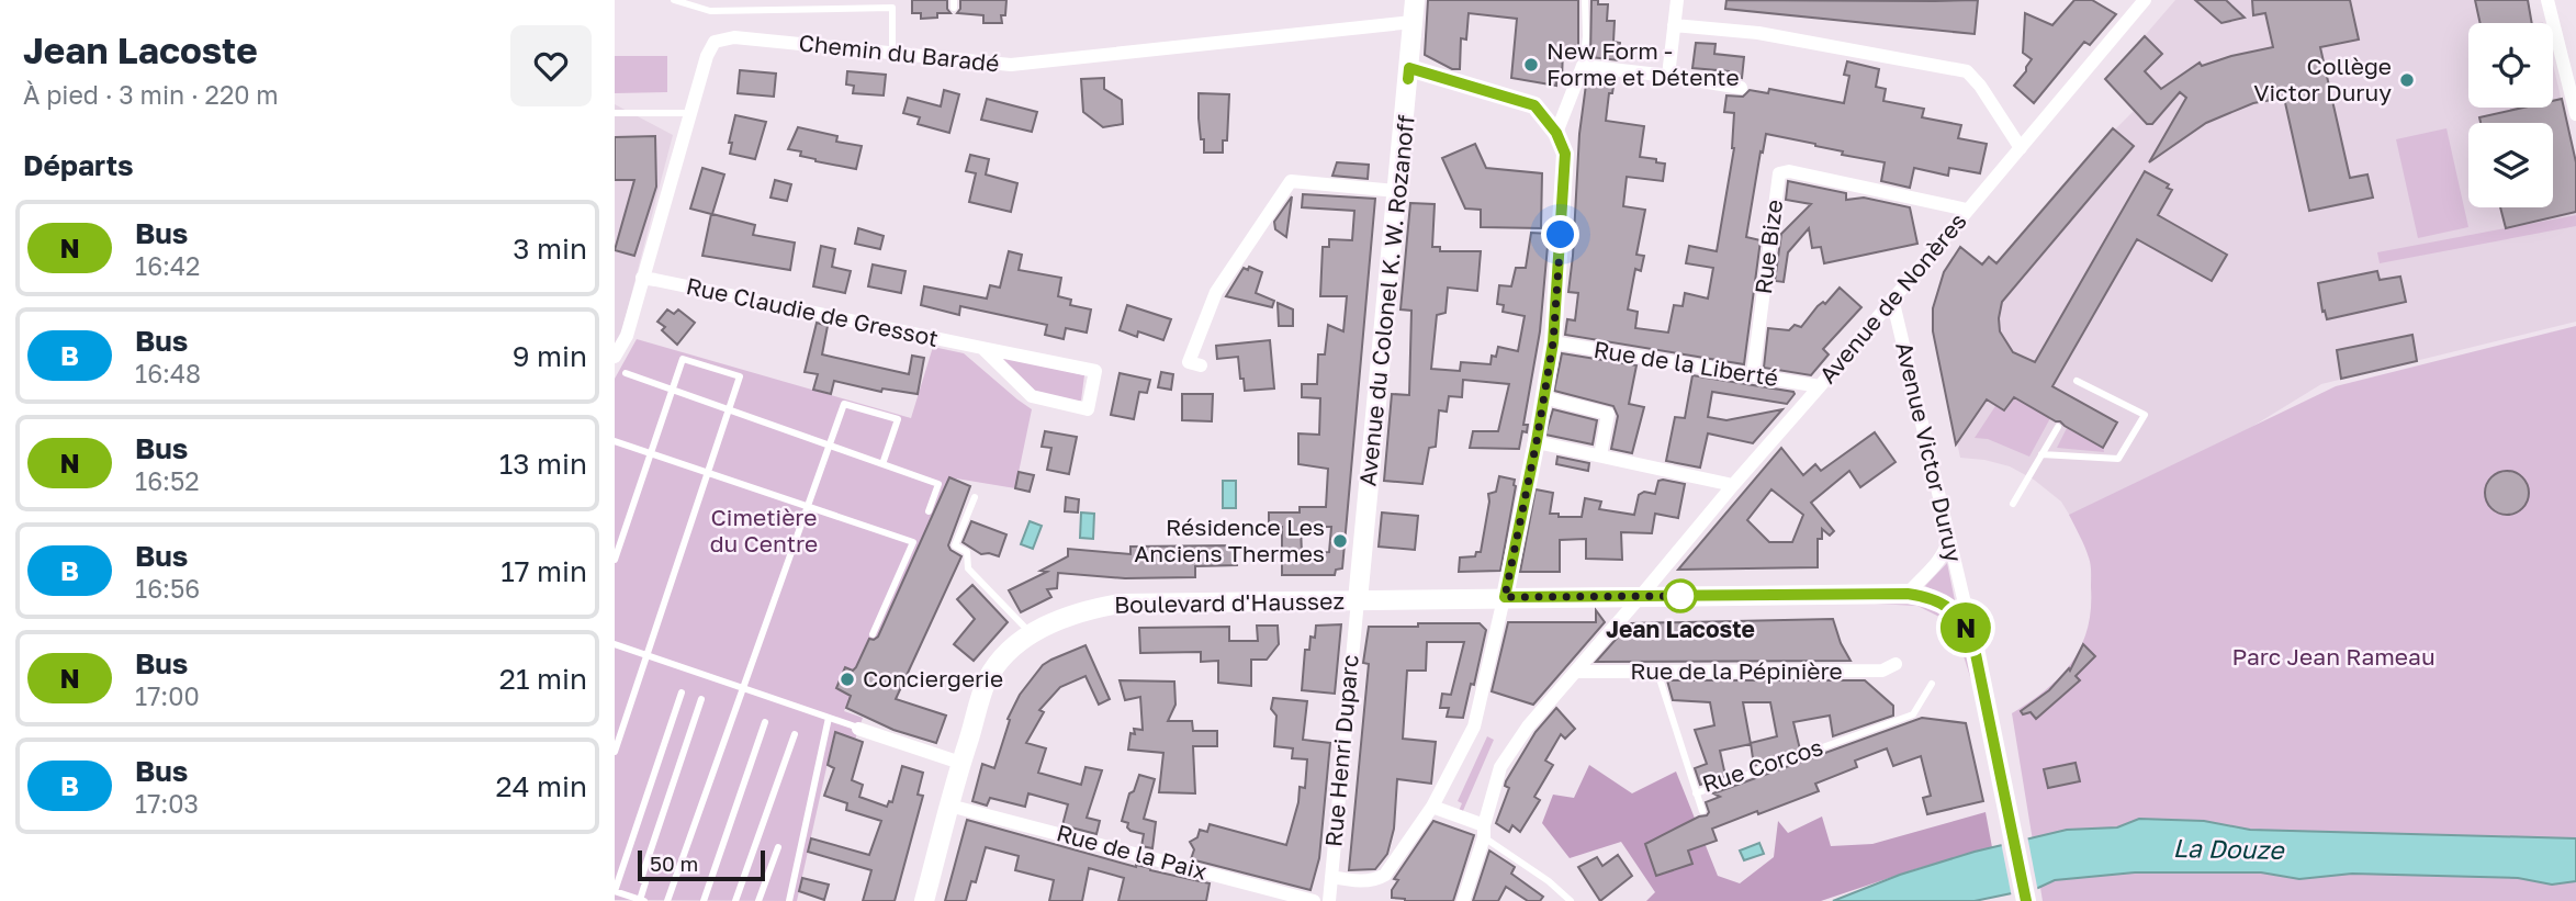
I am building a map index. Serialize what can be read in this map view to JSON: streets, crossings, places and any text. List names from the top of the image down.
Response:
{
  "streets": {
    "main road": ["Avenue du Colonel K. W. Rozanoff", "Avenue Victor Duruy", "Boulevard d'Haussez"],
    "street": [
      "Chemin du Baradé",
      "Rue Bize",
      "Avenue de Nonères",
      "Rue Claudie de Gressot",
      "Rue de la Liberté",
      "Rue de la Pépinière",
      "Rue Henri Duparc",
      "Rue de la Paix"
    ],
    "lane": ["Rue Corcos"]
  },
  "crossings": [
    ["Chemin du Baradé", "Avenue du Colonel K. W. Rozanoff"],
    ["Chemin du Baradé", "Rue Claudie de Gressot"],
    ["Rue Bize", "Avenue de Nonères"],
    ["Rue Bize", "Rue de la Liberté"],
    ["Avenue de Nonères", "Rue de la Liberté"],
    ["Avenue de Nonères", "Avenue Victor Duruy"],
    ["Avenue de Nonères", "Boulevard d'Haussez"],
    ["Avenue de Nonères", "Rue de la Pépinière"],
    ["Avenue du Colonel K. W. Rozanoff", "Boulevard d'Haussez"],
    ["Avenue du Colonel K. W. Rozanoff", "Rue Henri Duparc"],
    ["Avenue Victor Duruy", "Boulevard d'Haussez"],
    ["Boulevard d'Haussez", "Rue Henri Duparc"],
    ["Boulevard d'Haussez", "Rue de la Paix"],
    ["Rue de la Pépinière", "Rue Corcos"]
  ],
  "water": ["La Douze"],
  "parks": ["Cimetière du Centre", "Parc Jean Rameau"],
  "places": [
    "New Form - Forme et Détente",
    "Collège Victor Duruy",
    "Résidence Les Anciens Thermes",
    "Jean Lacoste",
    "Conciergerie"
  ],
  "lines": ["bus line N"],
  "scale_bar": "50 m",
  "page": {
    "heading": [
      ["Jean Lacoste", "À pied · 3 min · 220 m"],
      "Départs"
    ],
    "on_map": "N",
    "list": [
      {
        "mark": "N",
        "name": "Bus",
        "note": "16:42",
        "value": "3 min"
      },
      {
        "mark": "B",
        "name": "Bus",
        "note": "16:48",
        "value": "9 min"
      },
      {
        "mark": "N",
        "name": "Bus",
        "note": "16:52",
        "value": "13 min"
      },
      {
        "mark": "B",
        "name": "Bus",
        "note": "16:56",
        "value": "17 min"
      },
      {
        "mark": "N",
        "name": "Bus",
        "note": "17:00",
        "value": "21 min"
      },
      {
        "mark": "B",
        "name": "Bus",
        "note": "17:03",
        "value": "24 min"
      }
    ],
    "scale": "50 m"
  }
}
